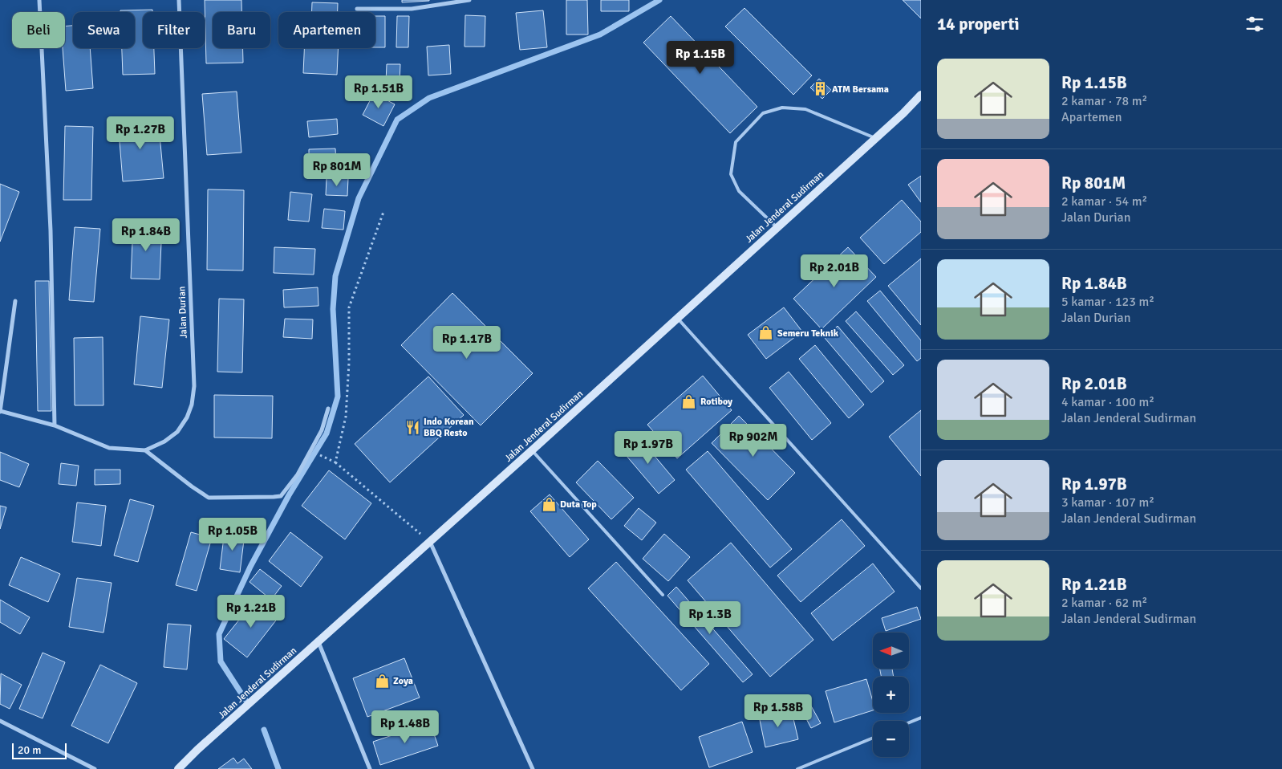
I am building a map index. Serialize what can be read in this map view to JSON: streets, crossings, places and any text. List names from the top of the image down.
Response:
{
  "streets": {
    "main road": ["Jalan Jenderal Sudirman"],
    "street": ["Jalan Durian"]
  },
  "places": {
    "building": ["ATM Bersama"],
    "shop": [
      "Semeru Teknik",
      "Rotiboy",
      "Duta Top",
      "Zoya"
    ],
    "restaurant": ["Indo Korean BBQ Resto"]
  },
  "scale_bar": "20 m",
  "north": "left",
  "page": {
    "heading": "14 properti",
    "chip": [
      "Beli",
      "Sewa",
      "Filter",
      "Baru",
      "Apartemen"
    ],
    "price": [
      "Rp 1.15B",
      "Rp 1.51B",
      "Rp 1.27B",
      "Rp 801M",
      "Rp 1.84B",
      "Rp 2.01B",
      "Rp 1.17B",
      "Rp 902M",
      "Rp 1.97B",
      "Rp 1.05B",
      "Rp 1.21B",
      "Rp 1.3B",
      "Rp 1.58B",
      "Rp 1.48B"
    ],
    "list": [
      {
        "name": "Rp 1.15B",
        "note": "2 kamar · 78 m² · Apartemen"
      },
      {
        "name": "Rp 801M",
        "note": "2 kamar · 54 m² · Jalan Durian"
      },
      {
        "name": "Rp 1.84B",
        "note": "5 kamar · 123 m² · Jalan Durian"
      },
      {
        "name": "Rp 2.01B",
        "note": "4 kamar · 100 m² · Jalan Jenderal Sudirman"
      },
      {
        "name": "Rp 1.97B",
        "note": "3 kamar · 107 m² · Jalan Jenderal Sudirman"
      },
      {
        "name": "Rp 1.21B",
        "note": "2 kamar · 62 m² · Jalan Jenderal Sudirman"
      }
    ],
    "map_buttons": ["+", "−"],
    "scale": "20 m"
  }
}
